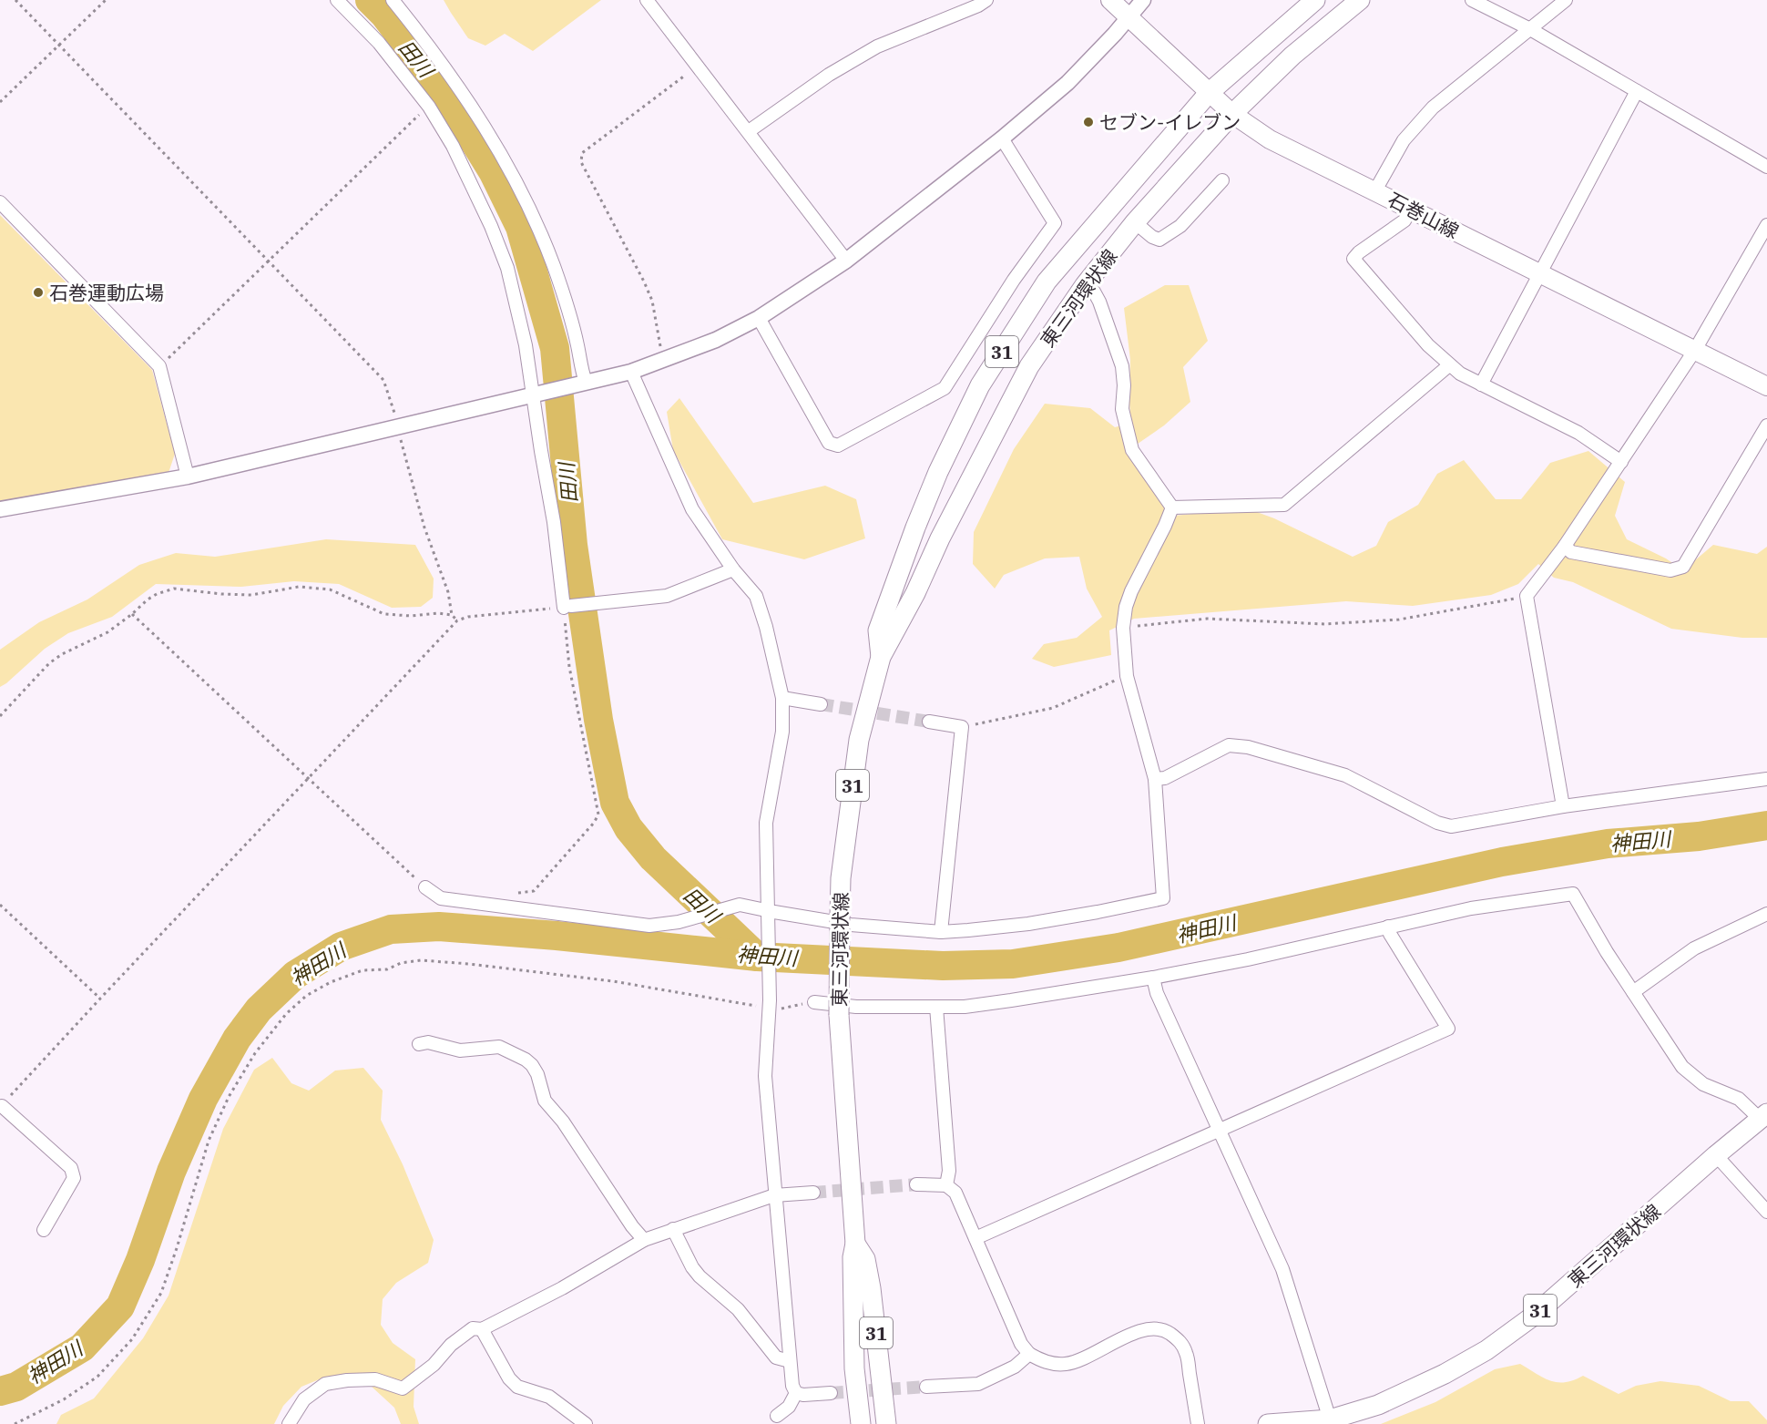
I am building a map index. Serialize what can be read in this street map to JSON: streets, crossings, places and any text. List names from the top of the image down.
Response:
{
  "streets": {
    "main road": ["石巻山線", "東三河環状線", "31"]
  },
  "crossings": [
    ["石巻山線", "東三河環状線"]
  ],
  "water": ["田川", "神田川"],
  "places": ["セブン-イレブン", "石巻運動広場"]
}
